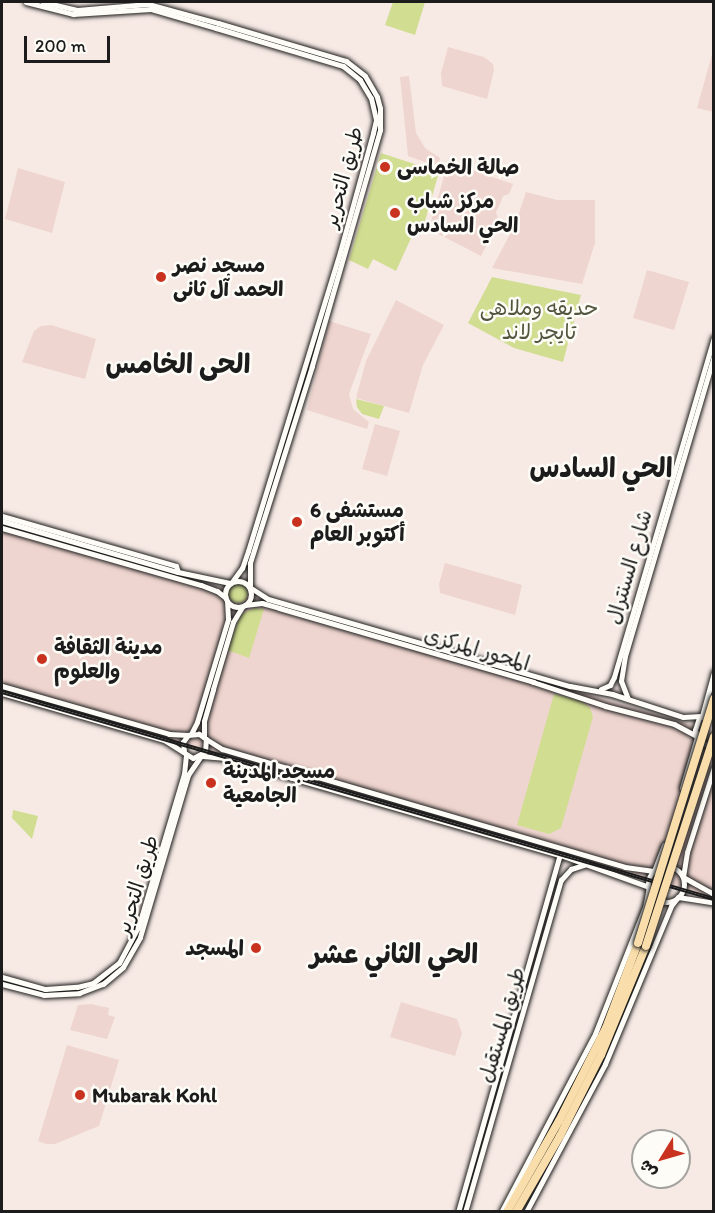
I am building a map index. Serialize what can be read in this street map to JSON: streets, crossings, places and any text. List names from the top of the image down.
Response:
{
  "streets": {
    "main road": [
      "طريق التحرير",
      "شارع السنترال",
      "المحور المركزى",
      "طريق المستقبل"
    ]
  },
  "crossings": [
    ["طريق التحرير", "المحور المركزى"]
  ],
  "districts": ["الحى الخامس", "الحي السادس", "الحي الثاني عشر"],
  "parks": ["حديقه وملاهى تايجر لاند"],
  "places": [
    "صالة الخماسى",
    "مركز شباب الحي السادس",
    "مسجد نصر الحمد آل ثانى",
    "مستشفى 6 أكتوبر العام",
    "مدينة الثقافة والعلوم",
    "مسجد المدينة الجامعية",
    "المسجد",
    "Mubarak Kohl"
  ],
  "scale_bar": "200 m",
  "north": "bottom left"
}
